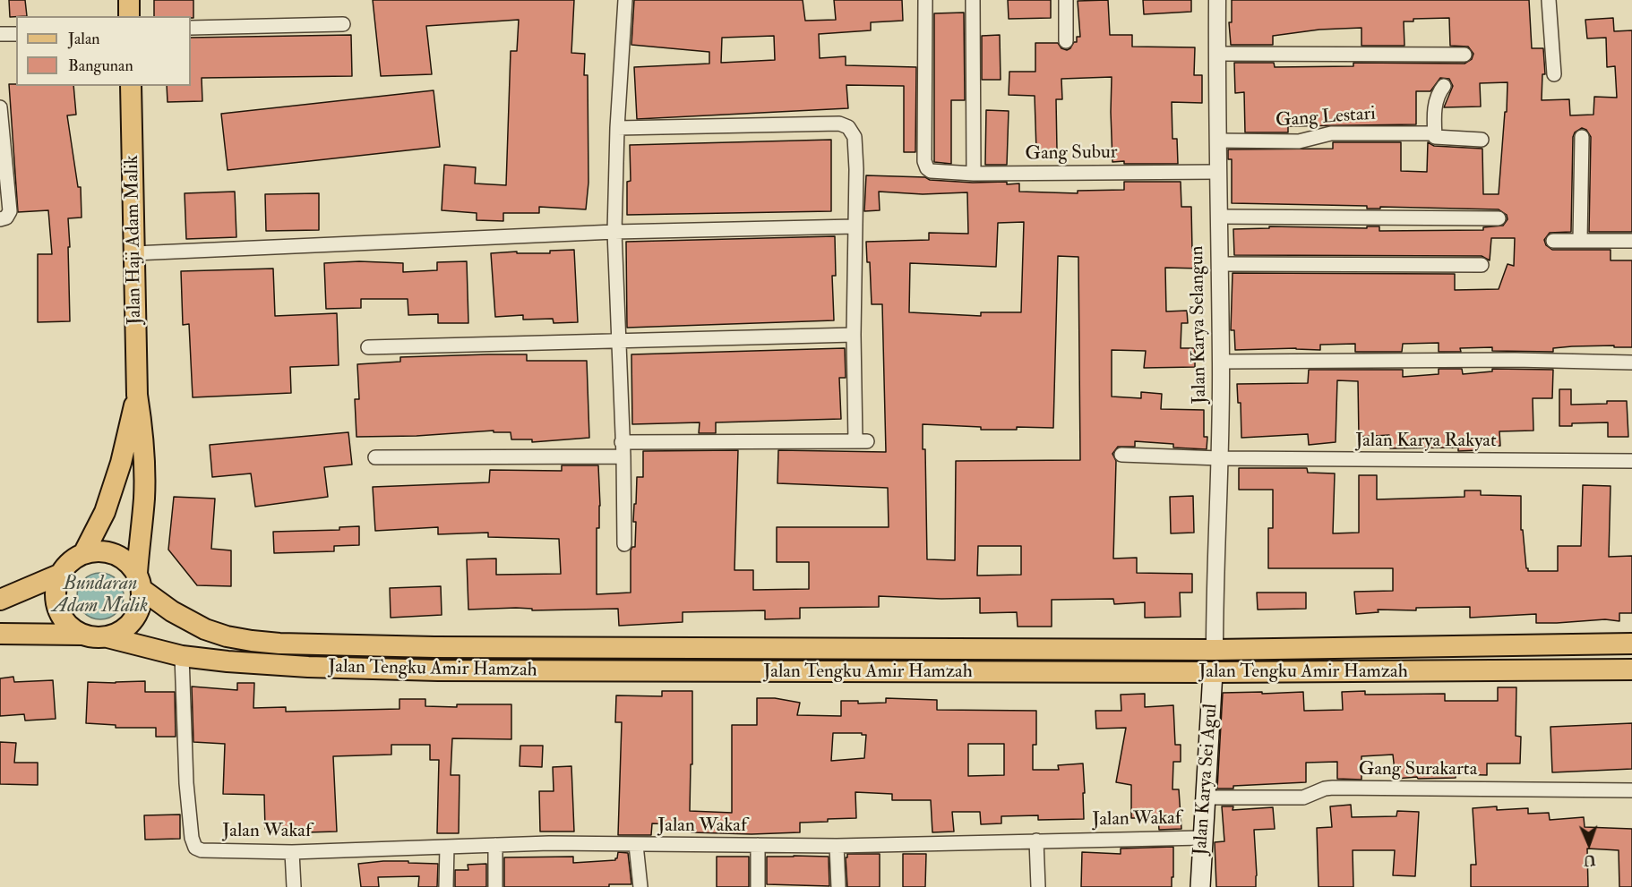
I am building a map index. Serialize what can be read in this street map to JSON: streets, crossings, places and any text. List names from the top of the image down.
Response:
{
  "streets": {
    "main road": ["Jalan Haji Adam Malik", "Jalan Tengku Amir Hamzah", "Jalan Karya Sei Agul"],
    "street": [
      "Gang Lestari",
      "Gang Subur",
      "Jalan Karya Selangun",
      "Jalan Karya Rakyat",
      "Gang Surakarta",
      "Jalan Wakaf"
    ]
  },
  "crossings": [
    ["Gang Lestari", "Jalan Karya Selangun"],
    ["Gang Subur", "Jalan Karya Selangun"],
    ["Jalan Haji Adam Malik", "Jalan Tengku Amir Hamzah"],
    ["Jalan Karya Selangun", "Jalan Karya Rakyat"],
    ["Jalan Karya Selangun", "Jalan Tengku Amir Hamzah"],
    ["Jalan Tengku Amir Hamzah", "Jalan Karya Sei Agul"],
    ["Jalan Tengku Amir Hamzah", "Jalan Wakaf"],
    ["Gang Surakarta", "Jalan Karya Sei Agul"],
    ["Jalan Karya Sei Agul", "Jalan Wakaf"]
  ],
  "water": ["Bundaran Adam Malik"],
  "legend": ["Jalan", "Bangunan"],
  "north": "bottom"
}
